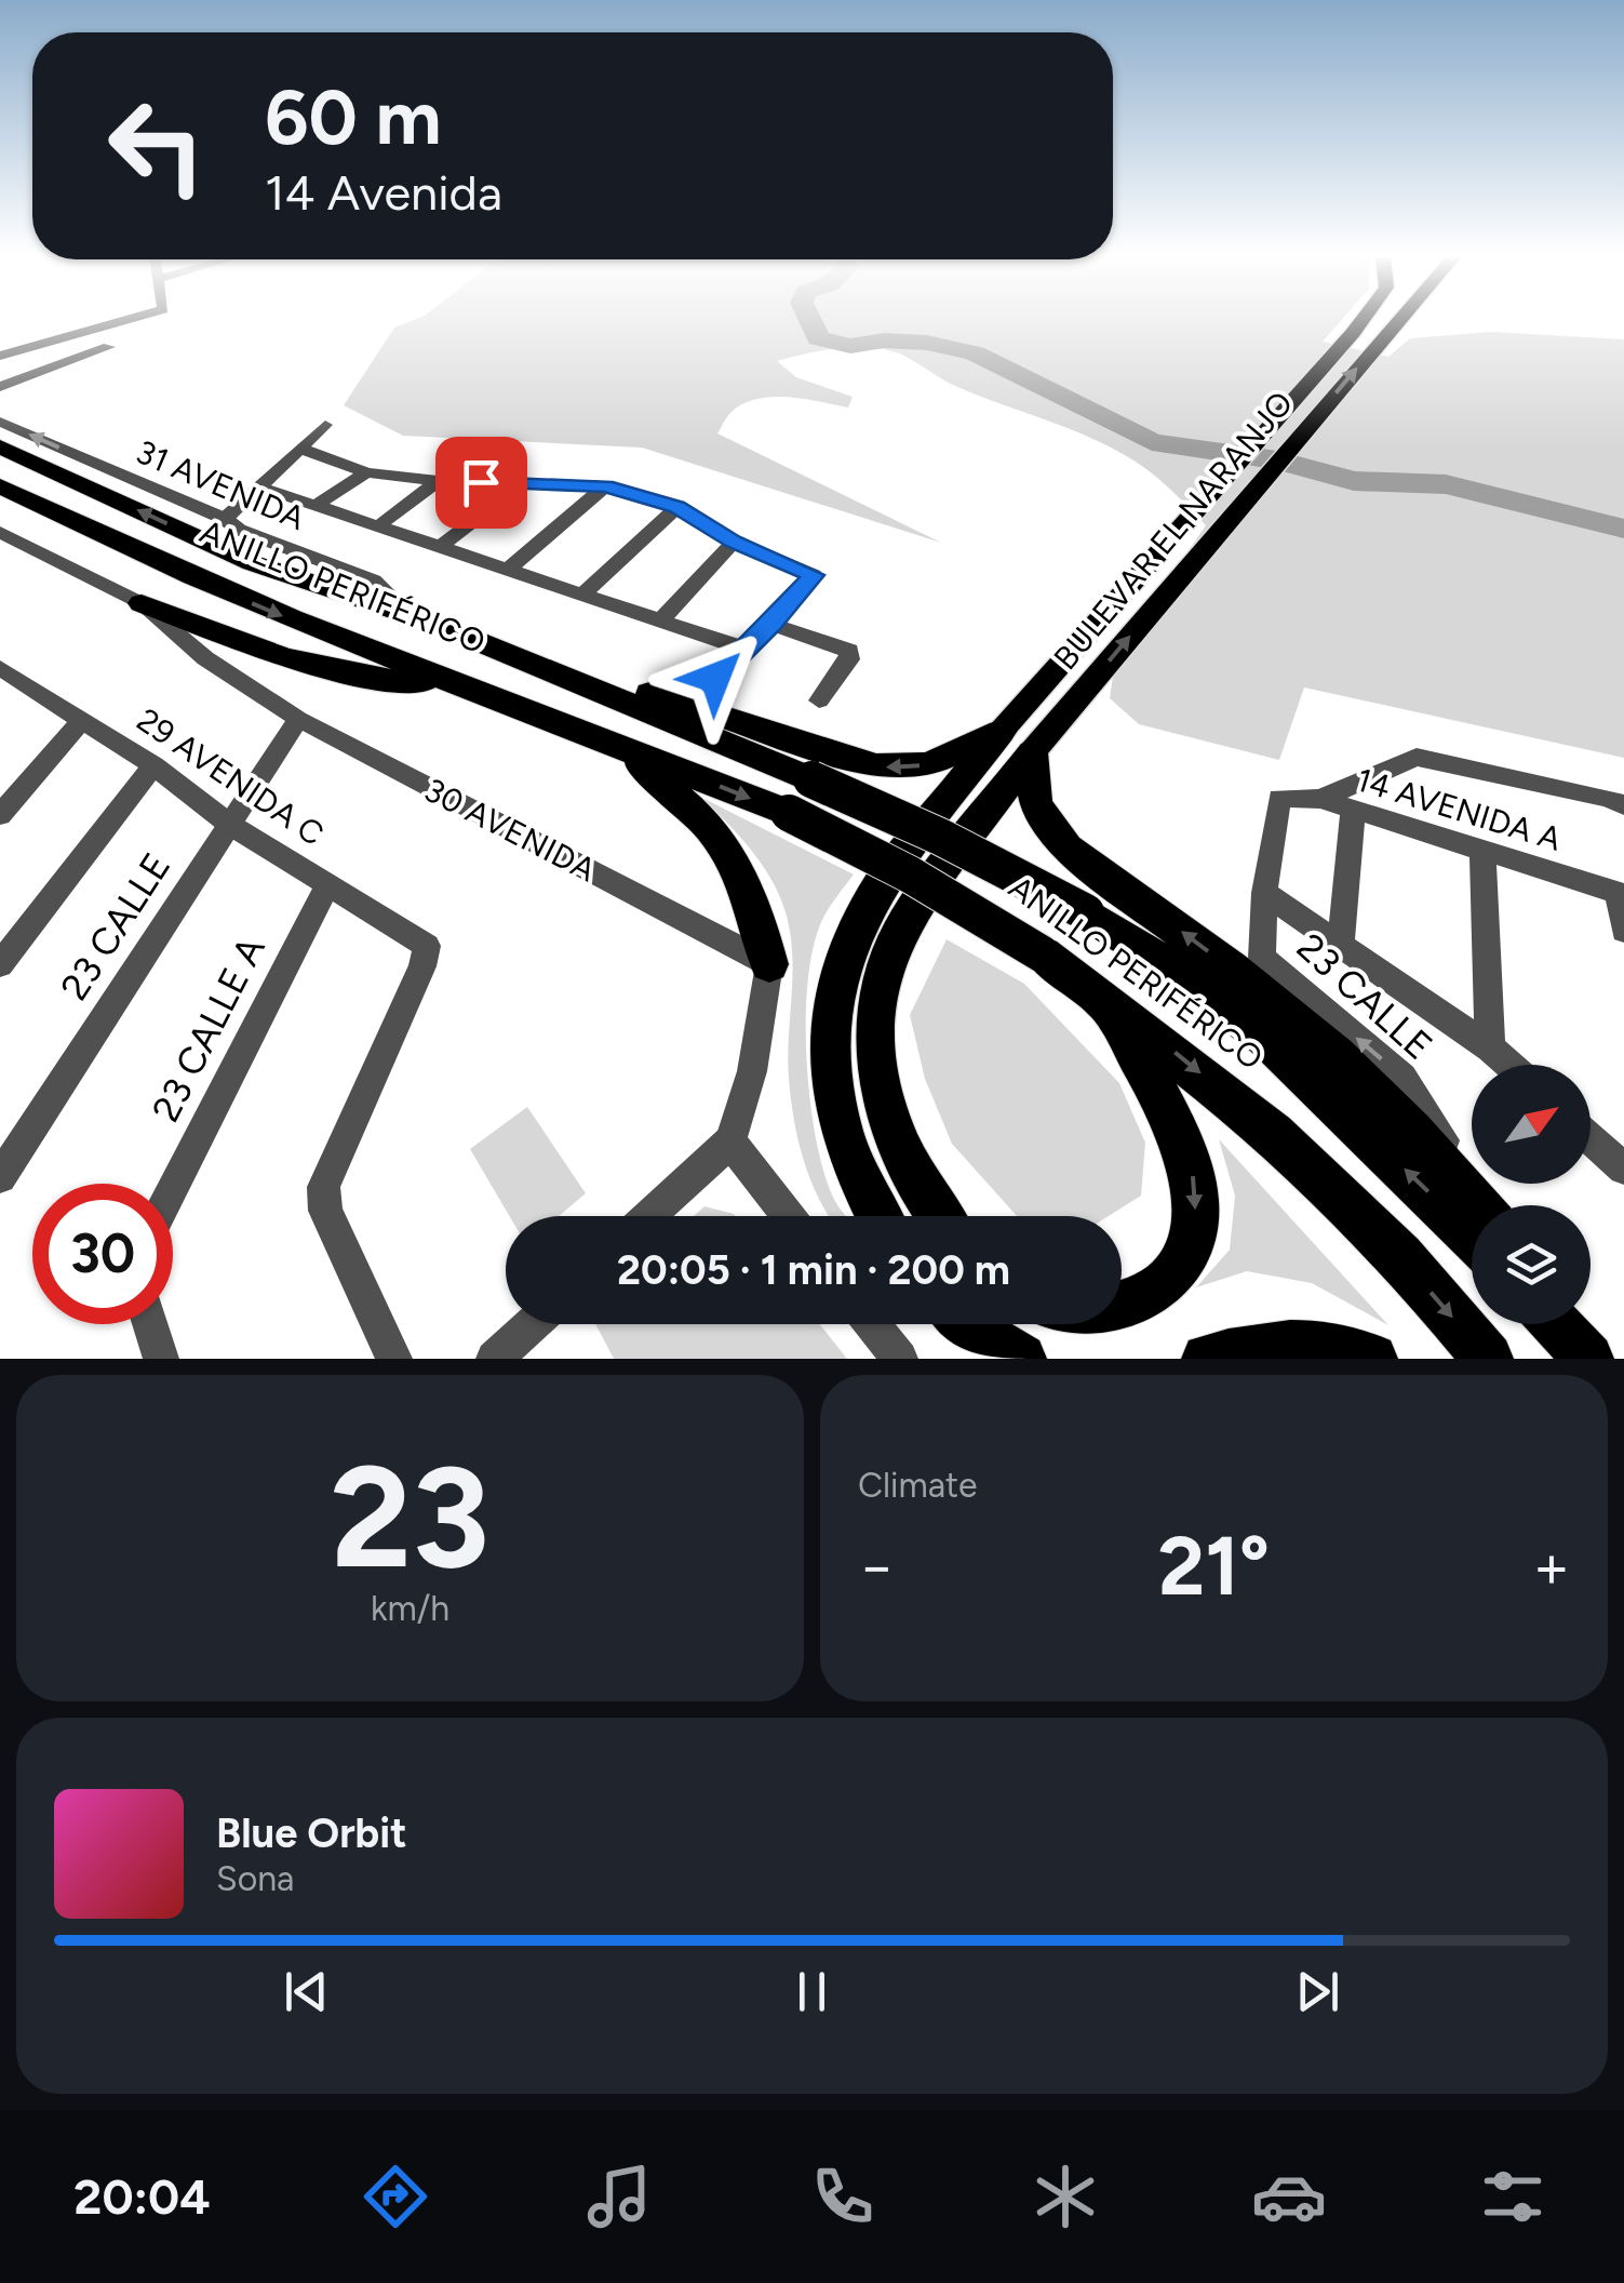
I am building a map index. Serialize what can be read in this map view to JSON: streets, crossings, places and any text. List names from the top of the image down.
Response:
{
  "streets": {
    "highway": ["ANILLO PERIFÉRICO"],
    "main road": ["BULEVAR EL NARANJO"],
    "street": [
      "31 AVENIDA",
      "29 AVENIDA C",
      "14 AVENIDA A",
      "30 AVENIDA",
      "23 CALLE",
      "23 CALLE A"
    ]
  },
  "crossings": [
    ["31 AVENIDA", "ANILLO PERIFÉRICO"],
    ["29 AVENIDA C", "23 CALLE"],
    ["29 AVENIDA C", "23 CALLE A"],
    ["14 AVENIDA A", "23 CALLE"],
    ["30 AVENIDA", "23 CALLE"]
  ],
  "one_way": ["31 AVENIDA"],
  "north": "top right",
  "page": {
    "turn": ["60 m", "14 Avenida"],
    "limit": "30",
    "trip": "20:05 · 1 min · 200 m",
    "tile": [
      ["23", "km/h"],
      "Climate"
    ],
    "heat": ["−", "21°", "+"],
    "song": ["Blue Orbit", "Sona"],
    "tabs": "20:04"
  }
}
